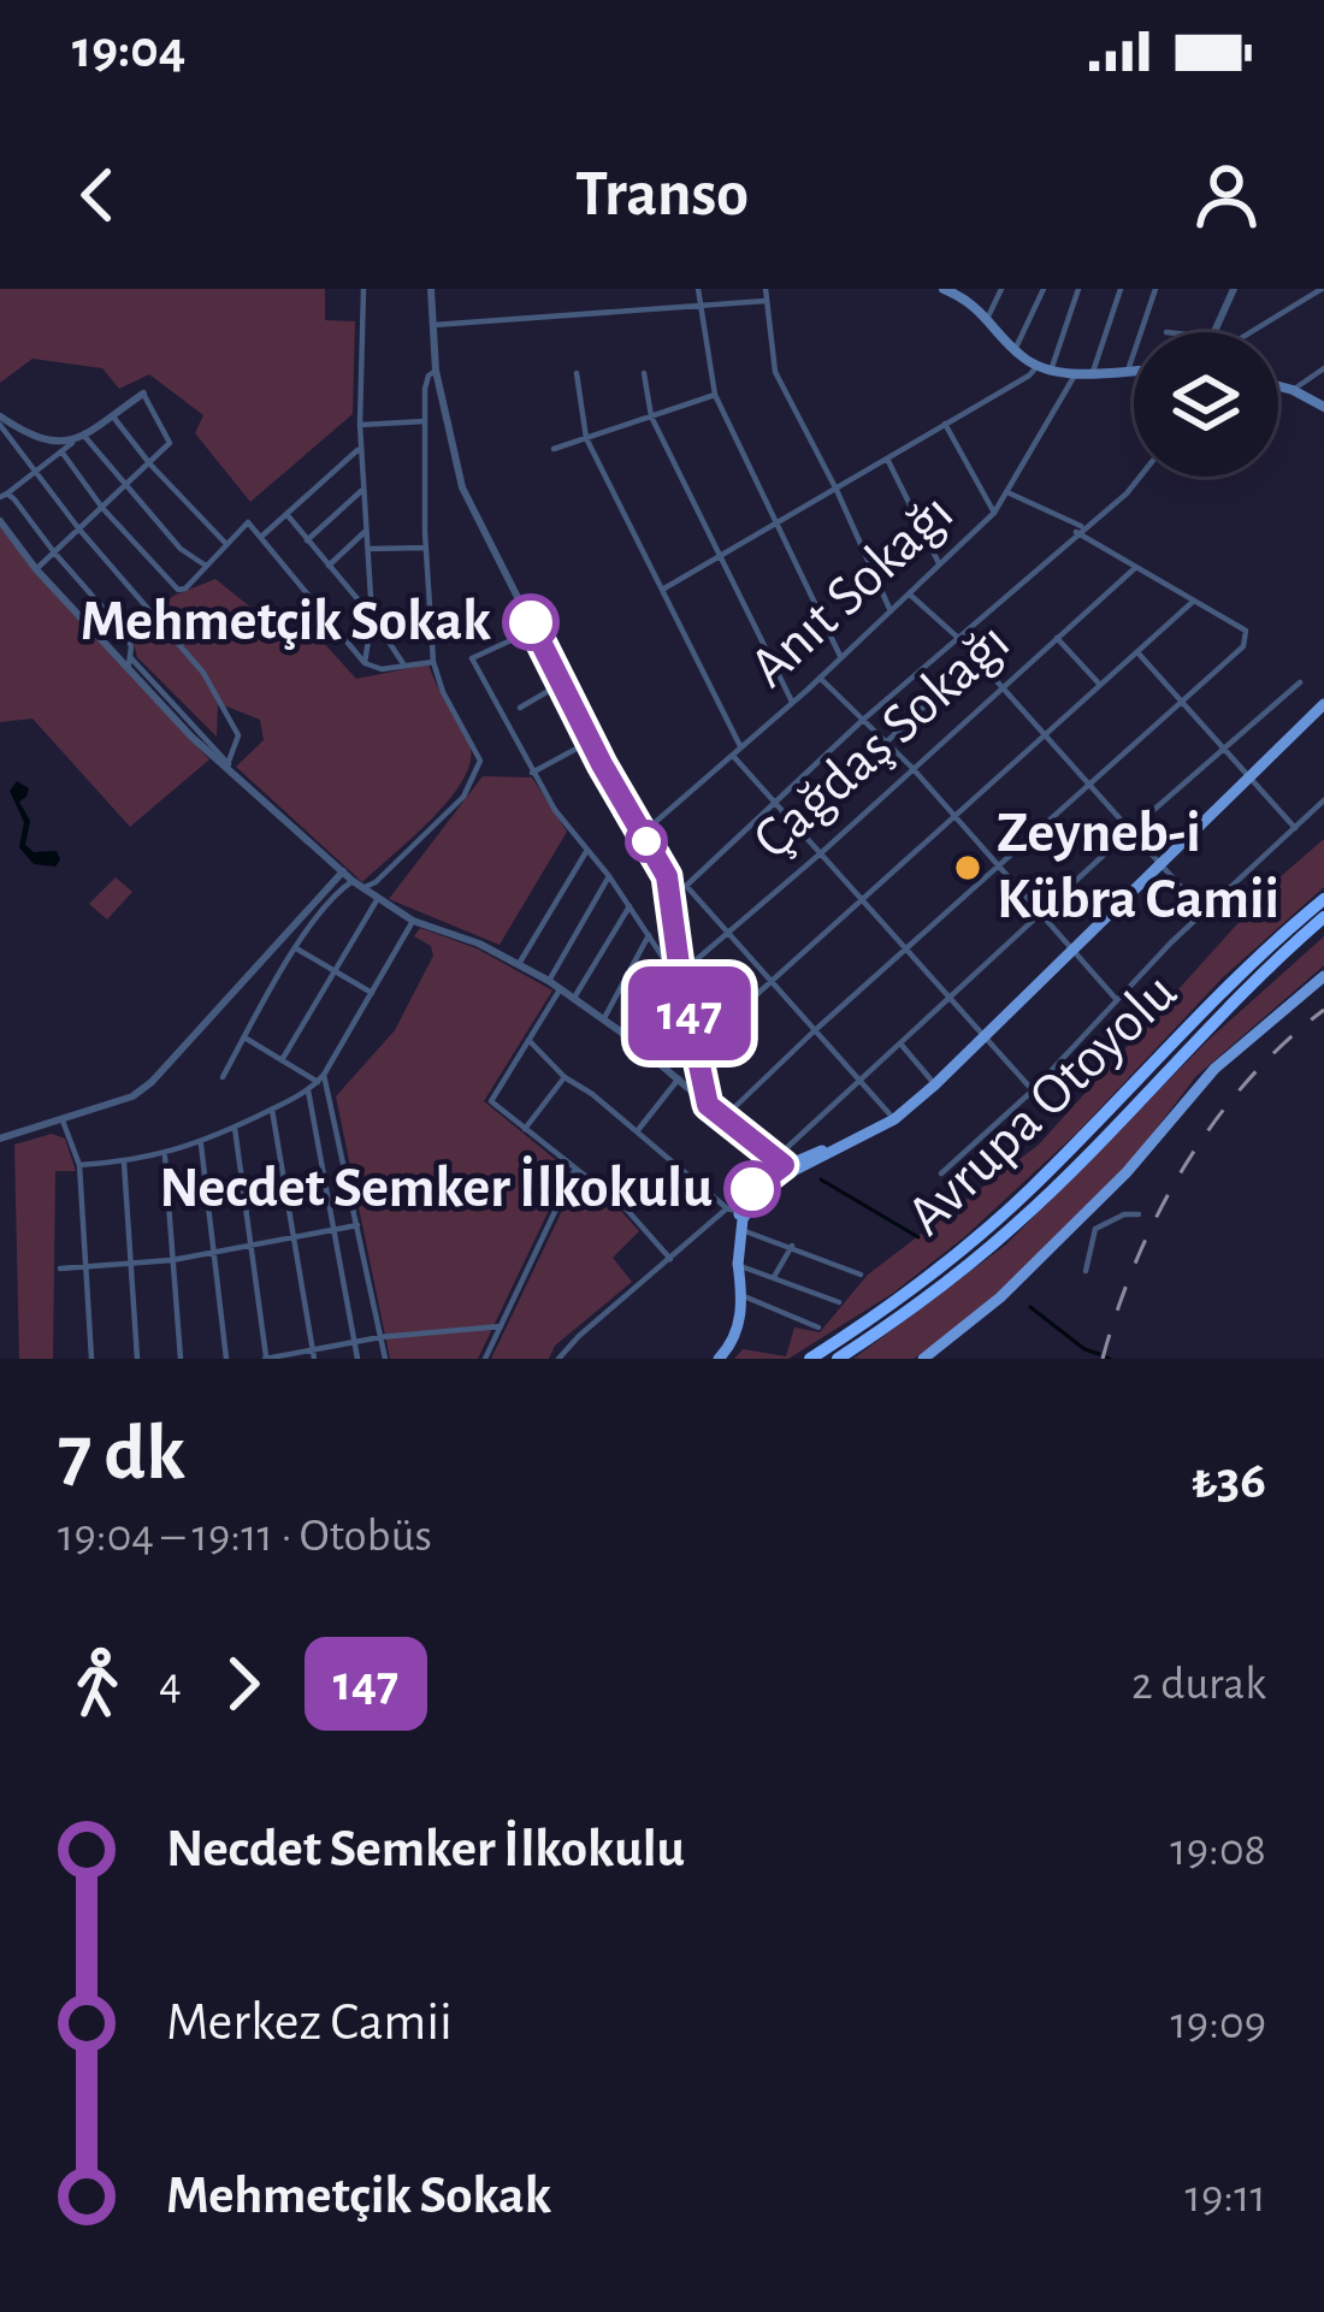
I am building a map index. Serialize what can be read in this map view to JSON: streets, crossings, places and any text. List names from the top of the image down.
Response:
{
  "streets": {
    "highway": ["Avrupa Otoyolu"],
    "street": ["Anıt Sokağı", "Çağdaş Sokağı"]
  },
  "places": ["Mehmetçik Sokak", "Zeyneb-i Kübra Camii", "Necdet Semker İlkokulu"],
  "lines": ["bus line 147"],
  "page": {
    "status": "19:04",
    "header": "Transo",
    "on_map": "147",
    "heading": ["7 dk", "19:04 – 19:11 · Otobüs", "₺36"],
    "legs": ["4", "147", "2 durak"],
    "list": [
      {
        "name": "Necdet Semker İlkokulu",
        "value": "19:08"
      },
      {
        "name": "Merkez Camii",
        "value": "19:09"
      },
      {
        "name": "Mehmetçik Sokak",
        "value": "19:11"
      }
    ]
  }
}
